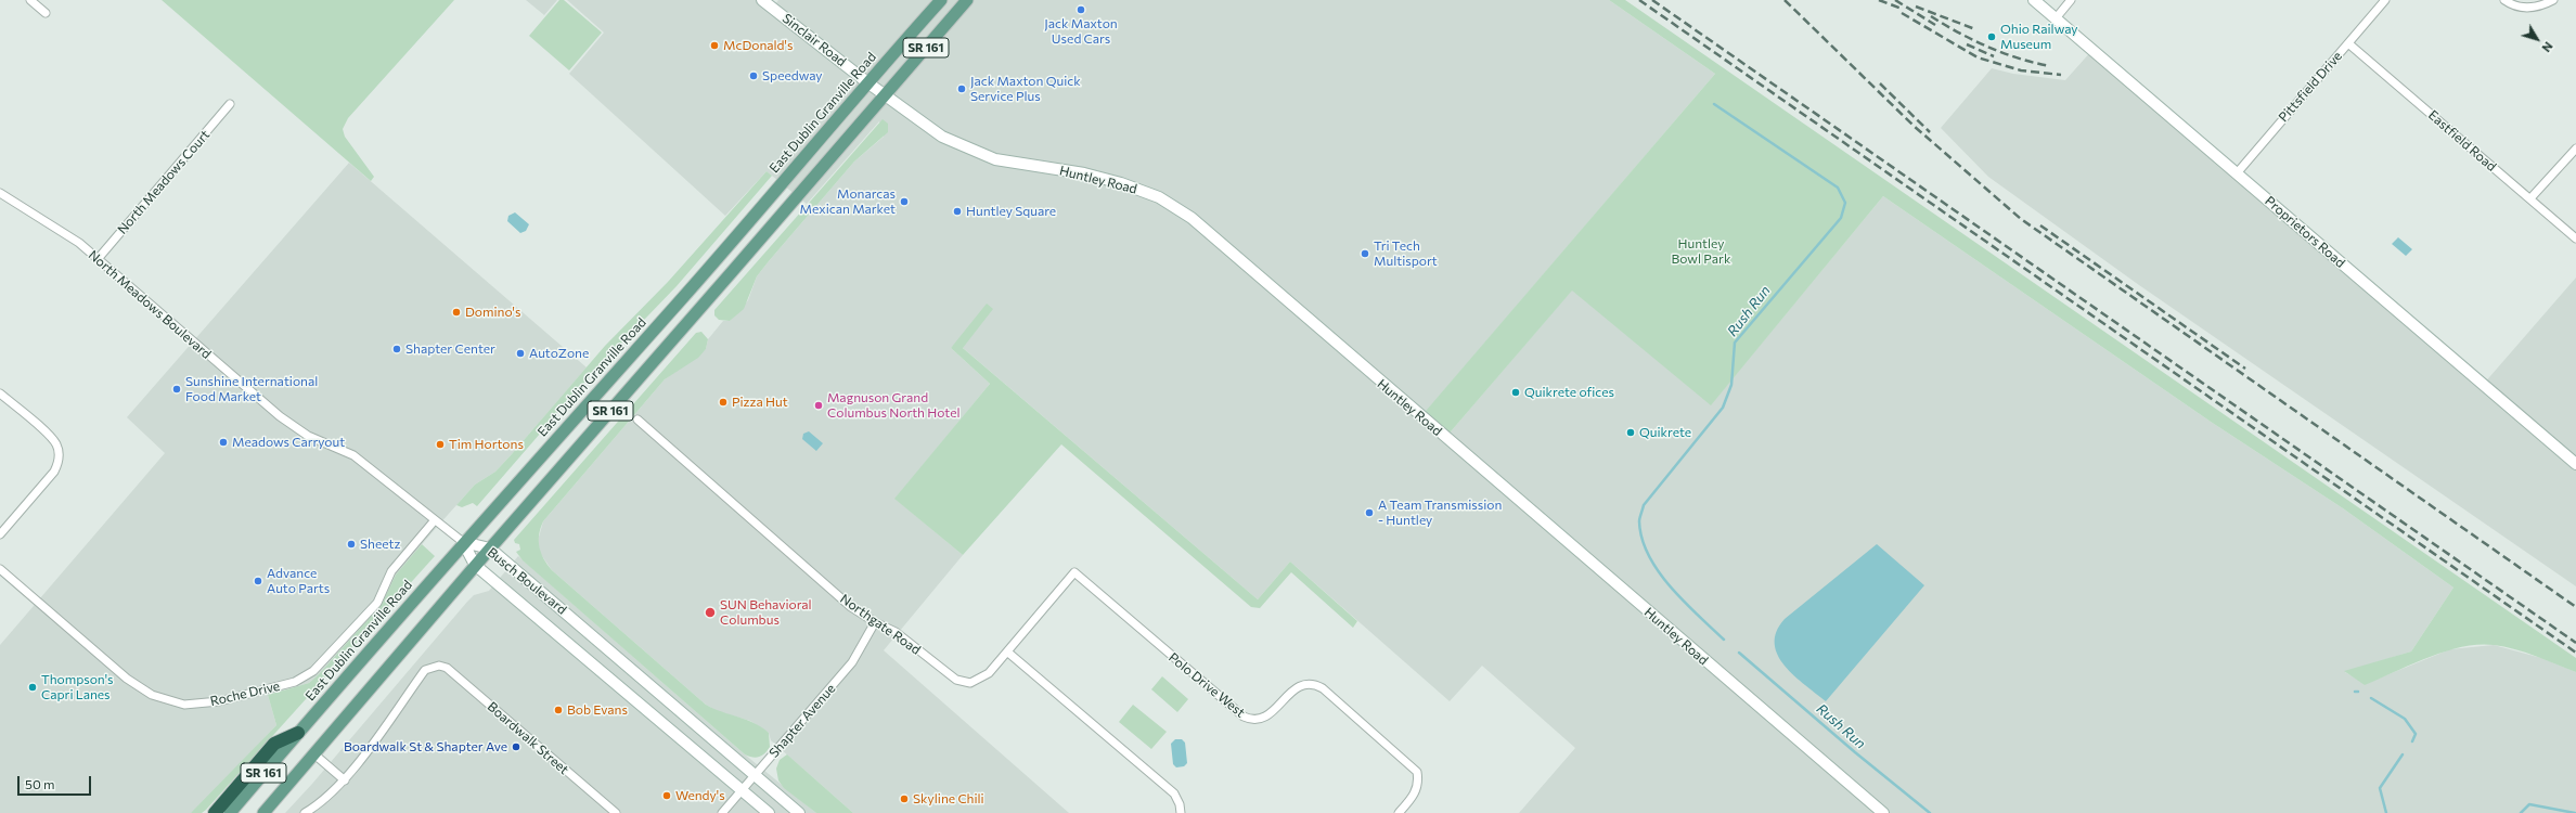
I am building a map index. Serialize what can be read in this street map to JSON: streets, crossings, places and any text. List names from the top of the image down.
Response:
{
  "streets": {
    "main road": [
      "Sinclair Road",
      "SR 161",
      "East Dublin Granville Road",
      "Huntley Road",
      "Proprietors Road",
      "Busch Boulevard"
    ],
    "street": [
      "Pittsfield Drive",
      "Eastfield Road",
      "North Meadows Court",
      "North Meadows Boulevard",
      "Northgate Road",
      "Polo Drive West",
      "Roche Drive",
      "Shapter Avenue",
      "Boardwalk Street"
    ]
  },
  "crossings": [
    ["Sinclair Road", "SR 161"],
    ["Sinclair Road", "East Dublin Granville Road"],
    ["Sinclair Road", "Huntley Road"],
    ["SR 161", "Huntley Road"],
    ["SR 161", "Busch Boulevard"],
    ["Pittsfield Drive", "Eastfield Road"],
    ["Pittsfield Drive", "Proprietors Road"],
    ["East Dublin Granville Road", "North Meadows Boulevard"],
    ["East Dublin Granville Road", "Busch Boulevard"],
    ["North Meadows Court", "North Meadows Boulevard"],
    ["North Meadows Boulevard", "Busch Boulevard"],
    ["North Meadows Boulevard", "Roche Drive"],
    ["Busch Boulevard", "Shapter Avenue"],
    ["Northgate Road", "Polo Drive West"],
    ["Northgate Road", "Shapter Avenue"]
  ],
  "water": ["Rush Run"],
  "parks": ["Huntley Bowl Park"],
  "places": [
    "Jack Maxton Used Cars",
    "Ohio Railway Museum",
    "McDonald's",
    "Speedway",
    "Jack Maxton Quick Service Plus",
    "Monarcas Mexican Market",
    "Huntley Square",
    "Tri Tech Multisport",
    "Domino's",
    "Shapter Center",
    "AutoZone",
    "Sunshine International Food Market",
    "Quikrete ofices",
    "Pizza Hut",
    "Magnuson Grand Columbus North Hotel",
    "Quikrete",
    "Meadows Carryout",
    "Tim Hortons",
    "A Team Transmission - Huntley",
    "Sheetz",
    "Advance Auto Parts",
    "SUN Behavioral Columbus",
    "Thompson's Capri Lanes",
    "Bob Evans",
    "Boardwalk St & Shapter Ave",
    "Wendy's",
    "Skyline Chili"
  ],
  "scale_bar": "50 m",
  "north": "bottom right"
}
